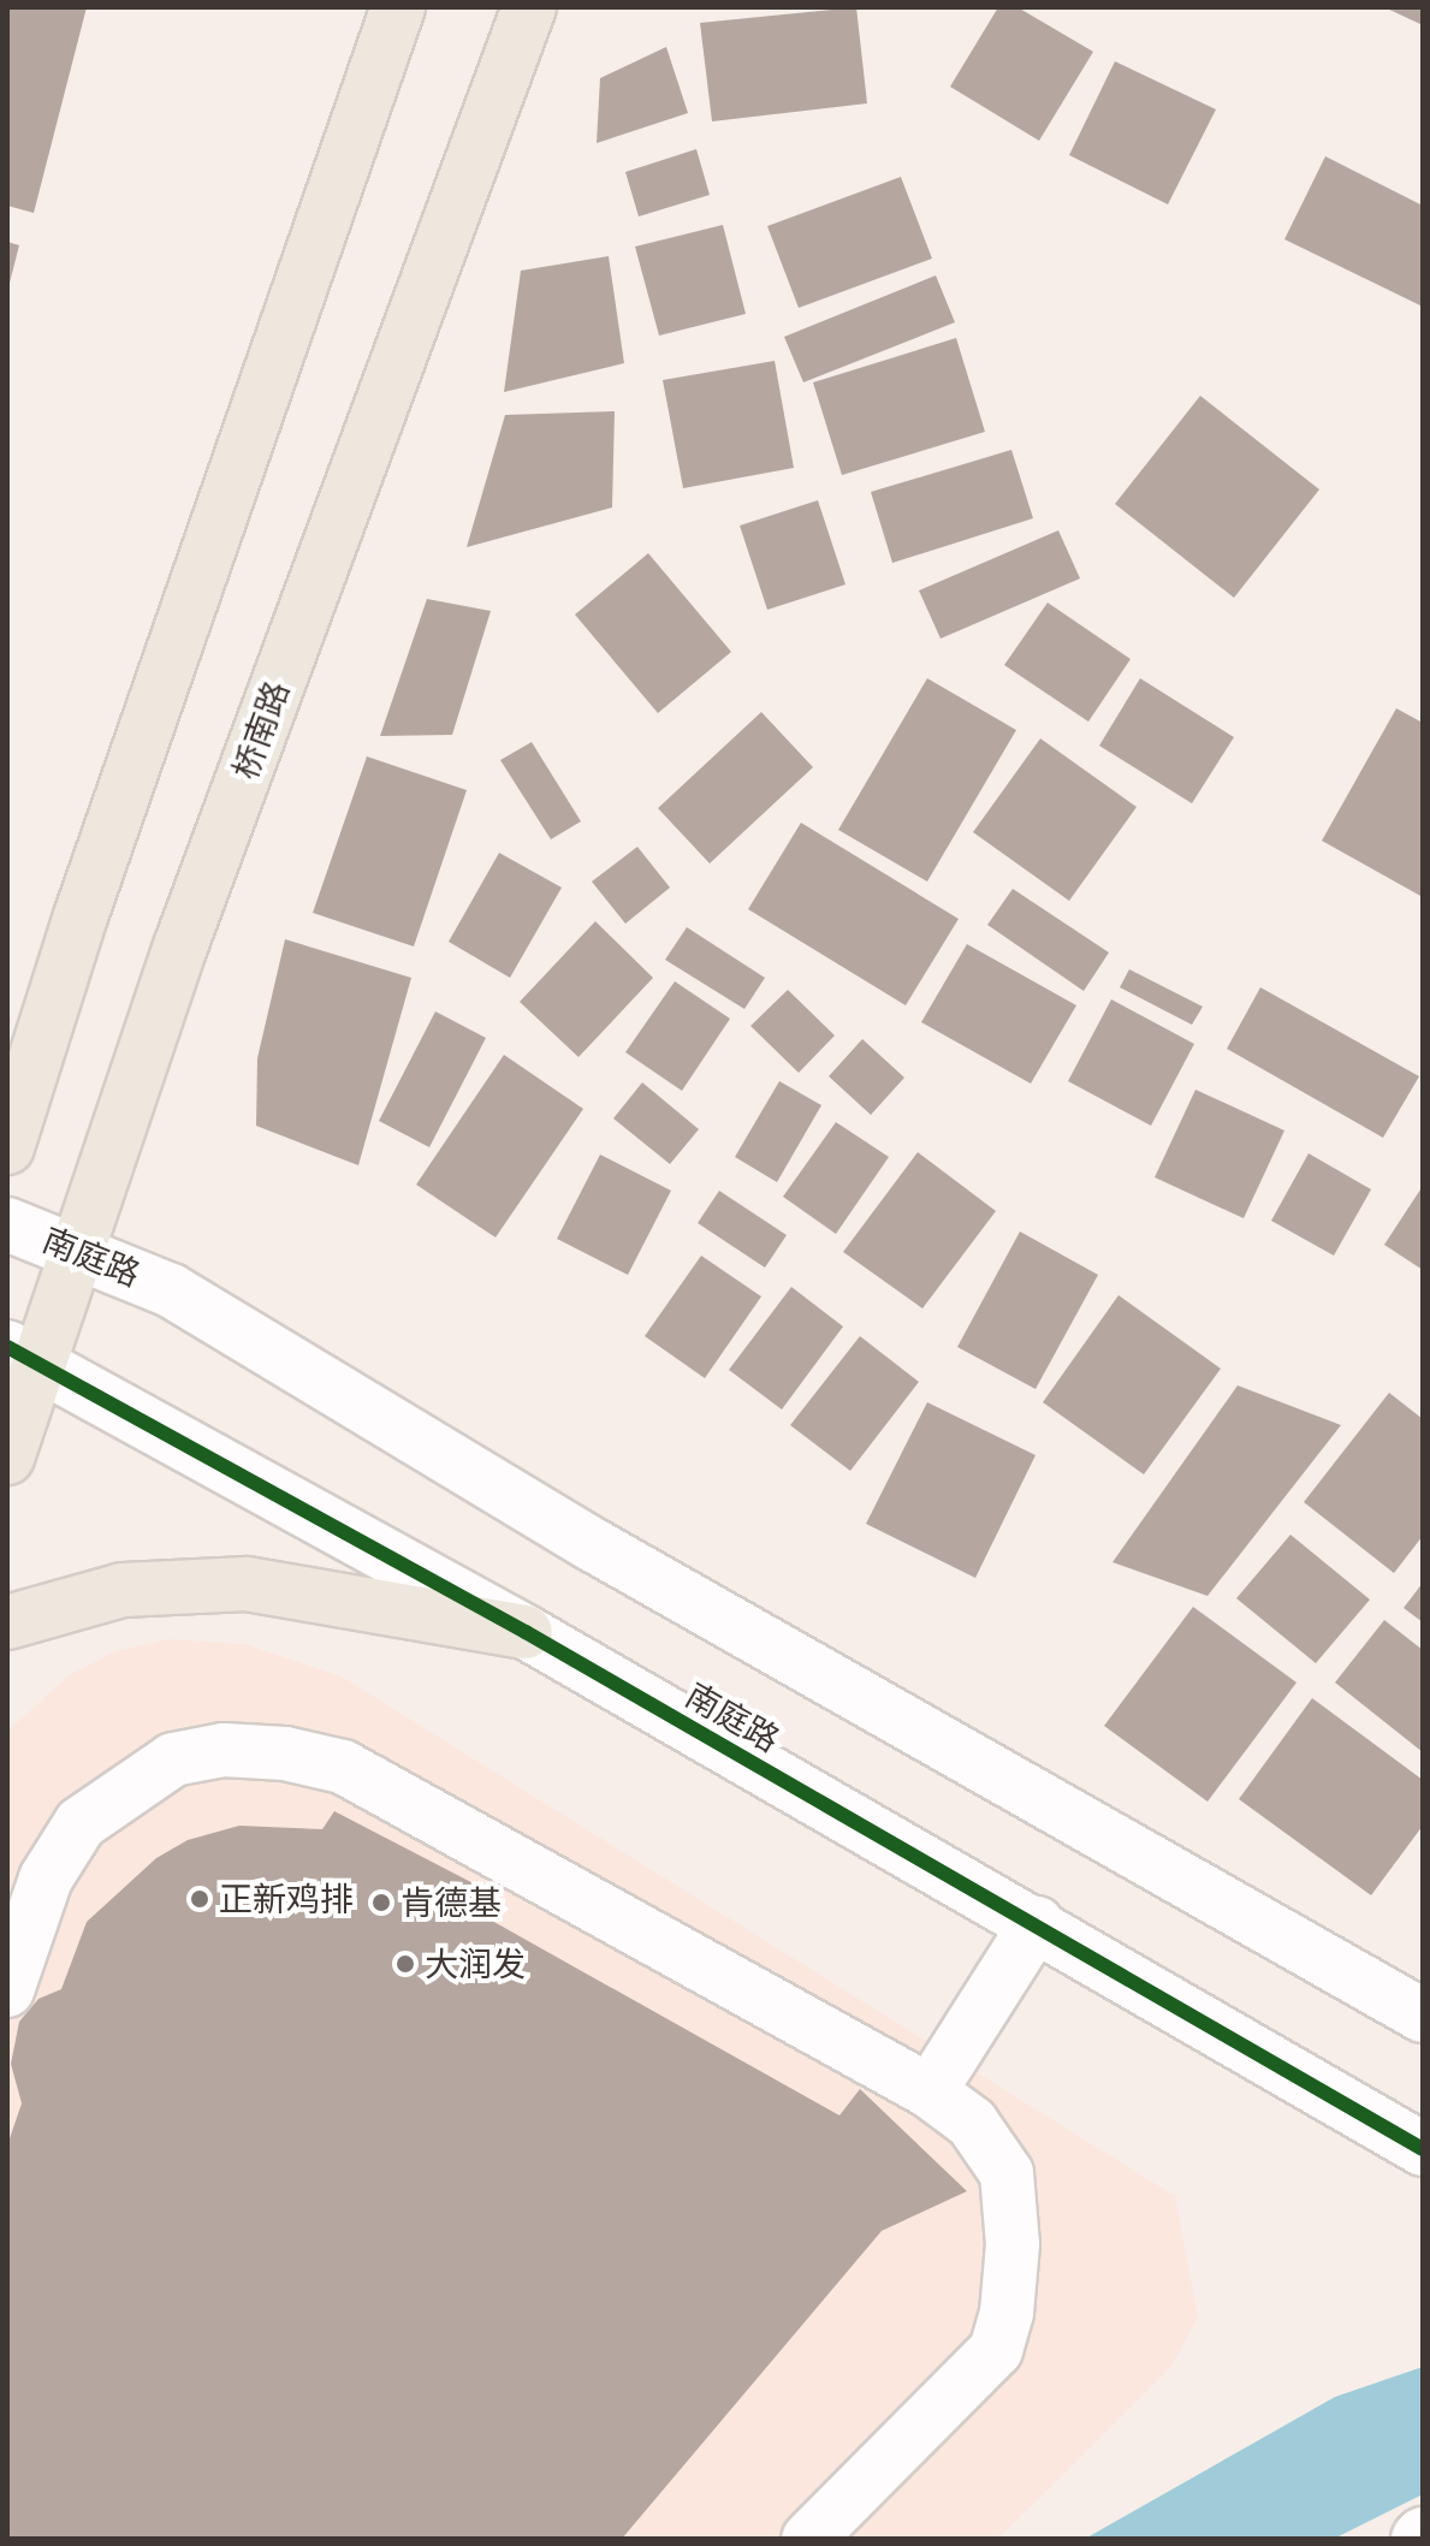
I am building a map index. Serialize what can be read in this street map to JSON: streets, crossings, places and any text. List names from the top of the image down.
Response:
{
  "streets": {
    "main road": ["桥南路"],
    "street": ["南庭路"]
  },
  "crossings": [
    ["桥南路", "南庭路"]
  ],
  "places": ["正新鸡排", "肯德基", "大润发"]
}
